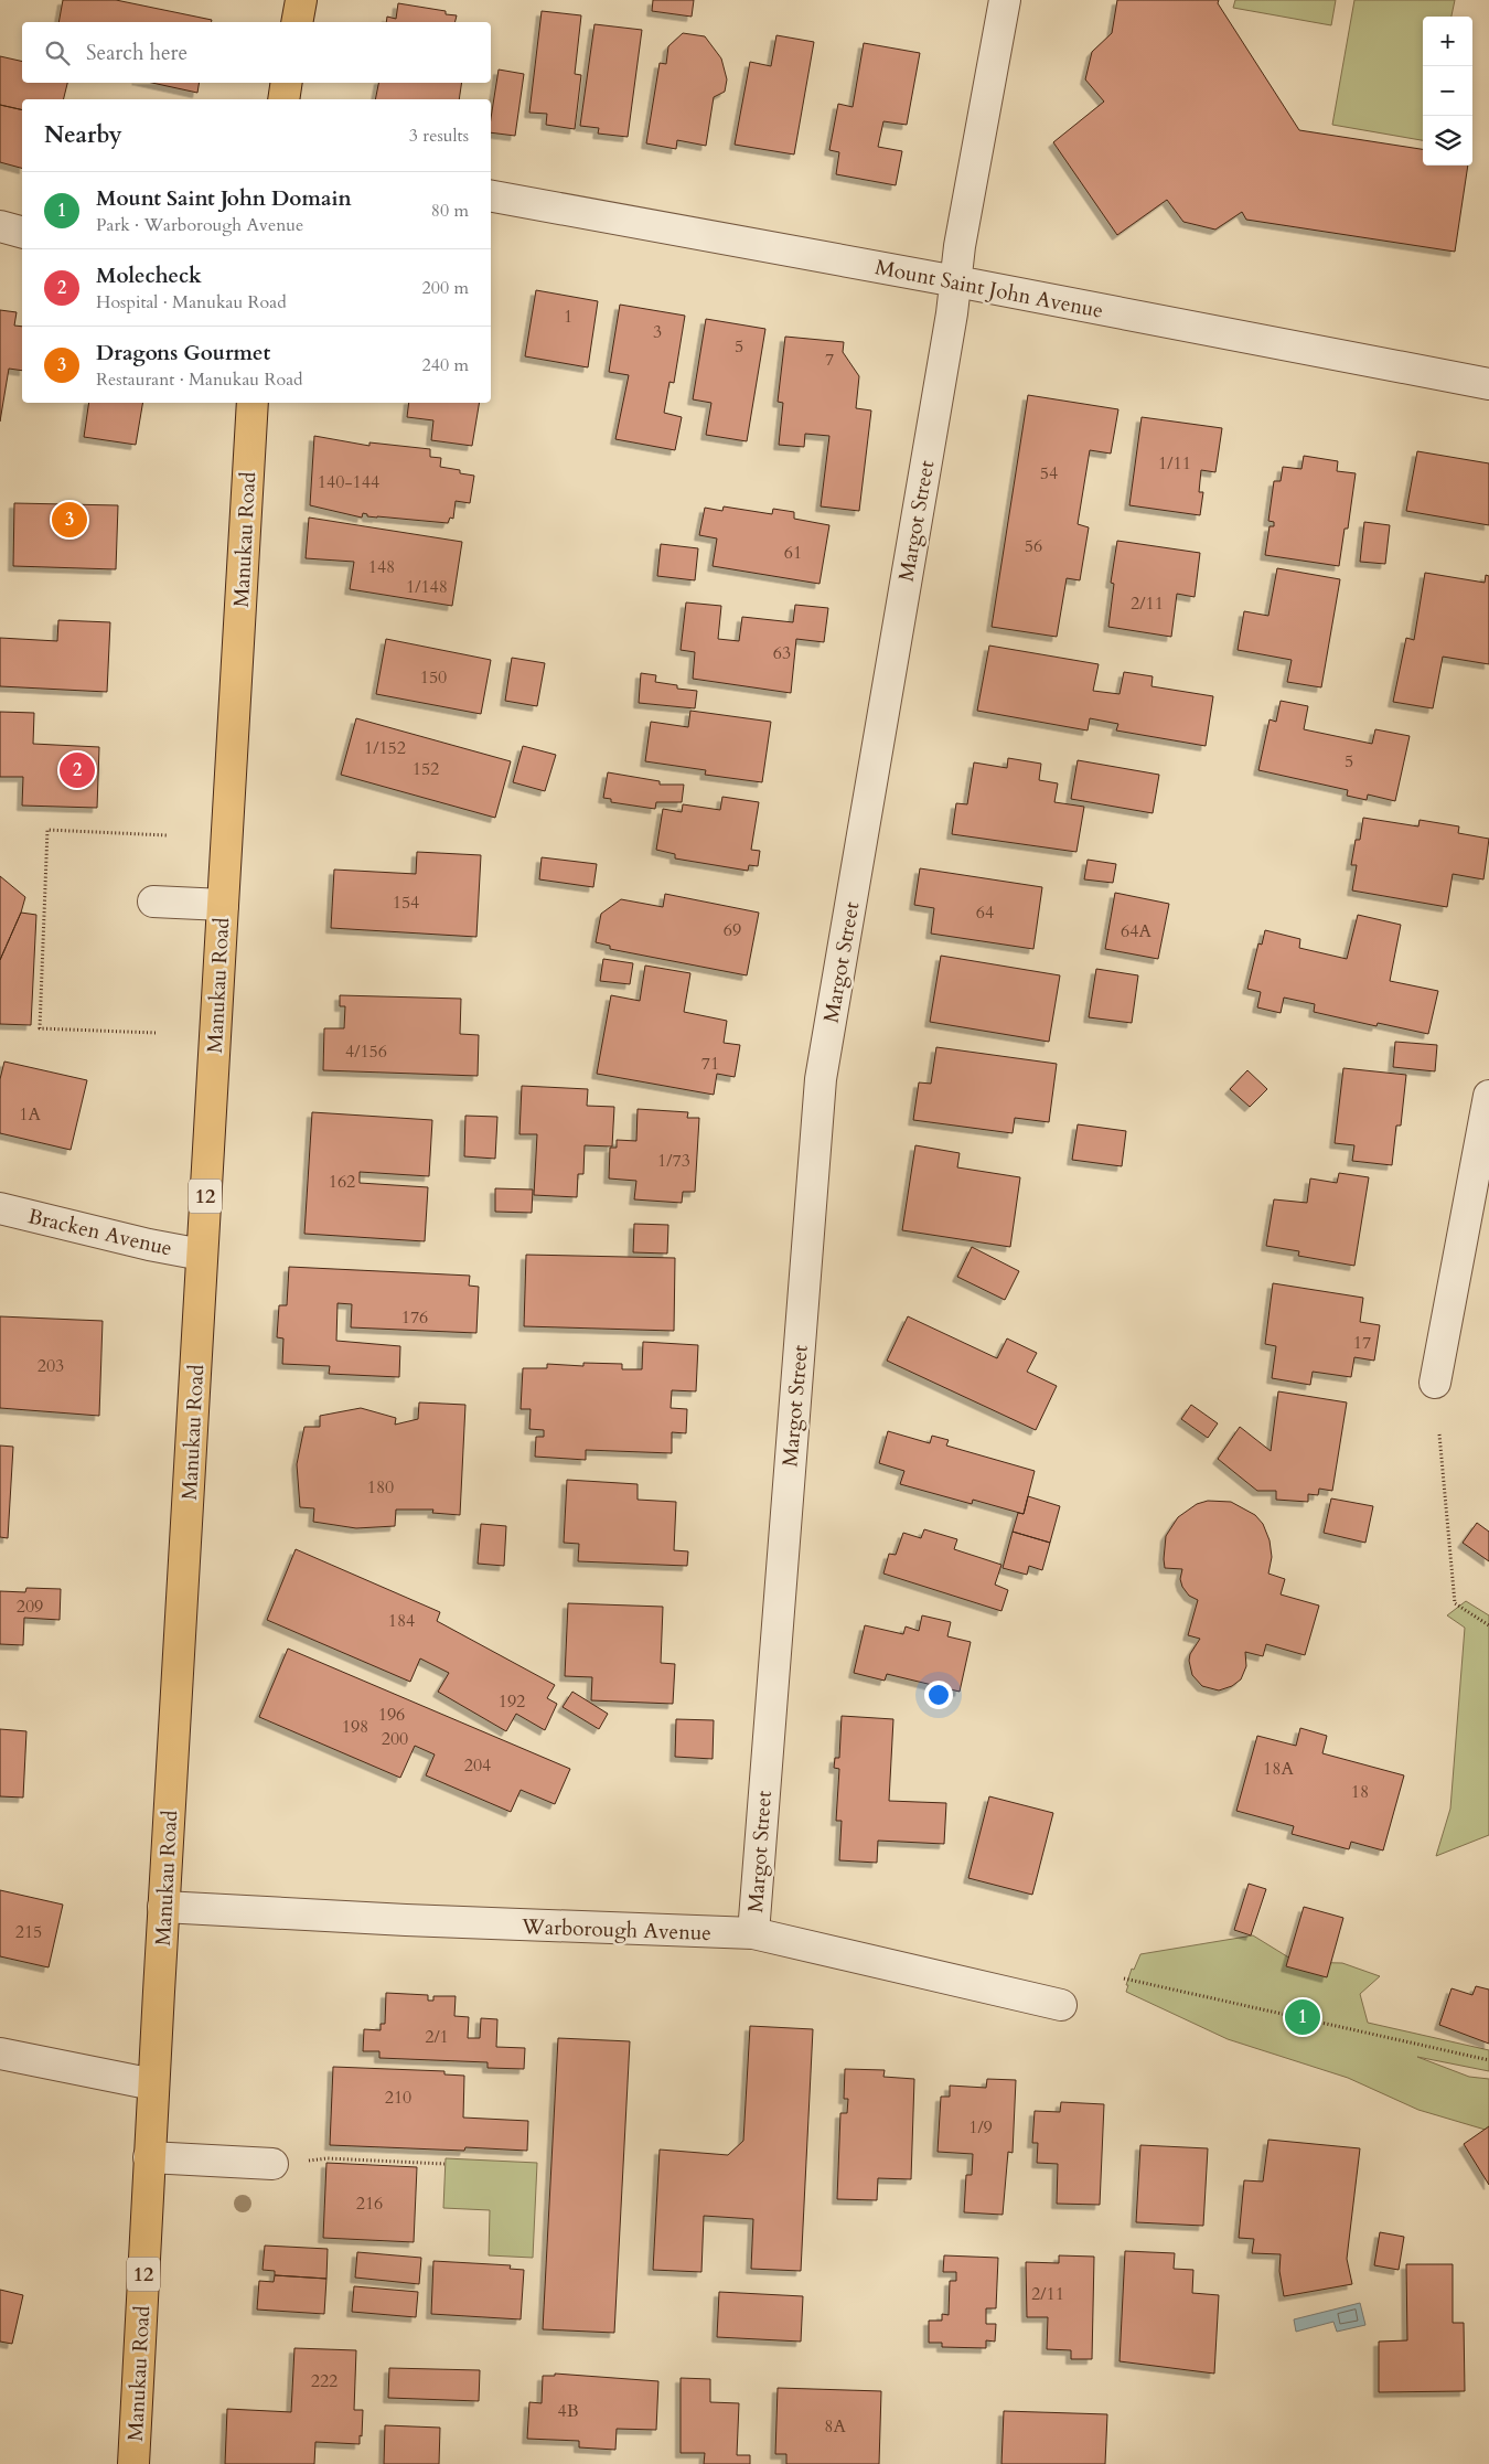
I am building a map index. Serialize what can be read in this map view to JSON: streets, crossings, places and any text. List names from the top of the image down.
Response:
{
  "streets": {
    "main road": ["Manukau Road", "12"],
    "street": [
      "Mount Saint John Avenue",
      "Margot Street",
      "Bracken Avenue",
      "Warborough Avenue"
    ]
  },
  "crossings": [
    ["Mount Saint John Avenue", "Margot Street"],
    ["Margot Street", "Warborough Avenue"],
    ["Manukau Road", "Bracken Avenue"],
    ["Manukau Road", "Warborough Avenue"]
  ],
  "house_numbers": [
    "1",
    "3",
    "5",
    "7",
    "1/11",
    "54",
    "140-144",
    "56",
    "61",
    "148",
    "1/148",
    "2/11",
    "63",
    "150",
    "1/152",
    "5",
    "152",
    "154",
    "64",
    "69",
    "64A",
    "4/156",
    "71",
    "1A",
    "1/73",
    "162",
    "176",
    "17",
    "203",
    "180",
    "209",
    "184",
    "192",
    "196",
    "198",
    "200",
    "204",
    "18A",
    "18",
    "215",
    "2/1",
    "210",
    "1/9",
    "216",
    "2/11",
    "222",
    "4B",
    "8A"
  ],
  "page": {
    "map_buttons": ["+", "−"],
    "search": "Search here",
    "heading": ["Nearby", "3 results"],
    "list": [
      {
        "mark": "1",
        "name": "Mount Saint John Domain",
        "note": "Park · Warborough Avenue",
        "value": "80 m"
      },
      {
        "mark": "2",
        "name": "Molecheck",
        "note": "Hospital · Manukau Road",
        "value": "200 m"
      },
      {
        "mark": "3",
        "name": "Dragons Gourmet",
        "note": "Restaurant · Manukau Road",
        "value": "240 m"
      }
    ],
    "pins": ["3", "2", "1"]
  }
}
